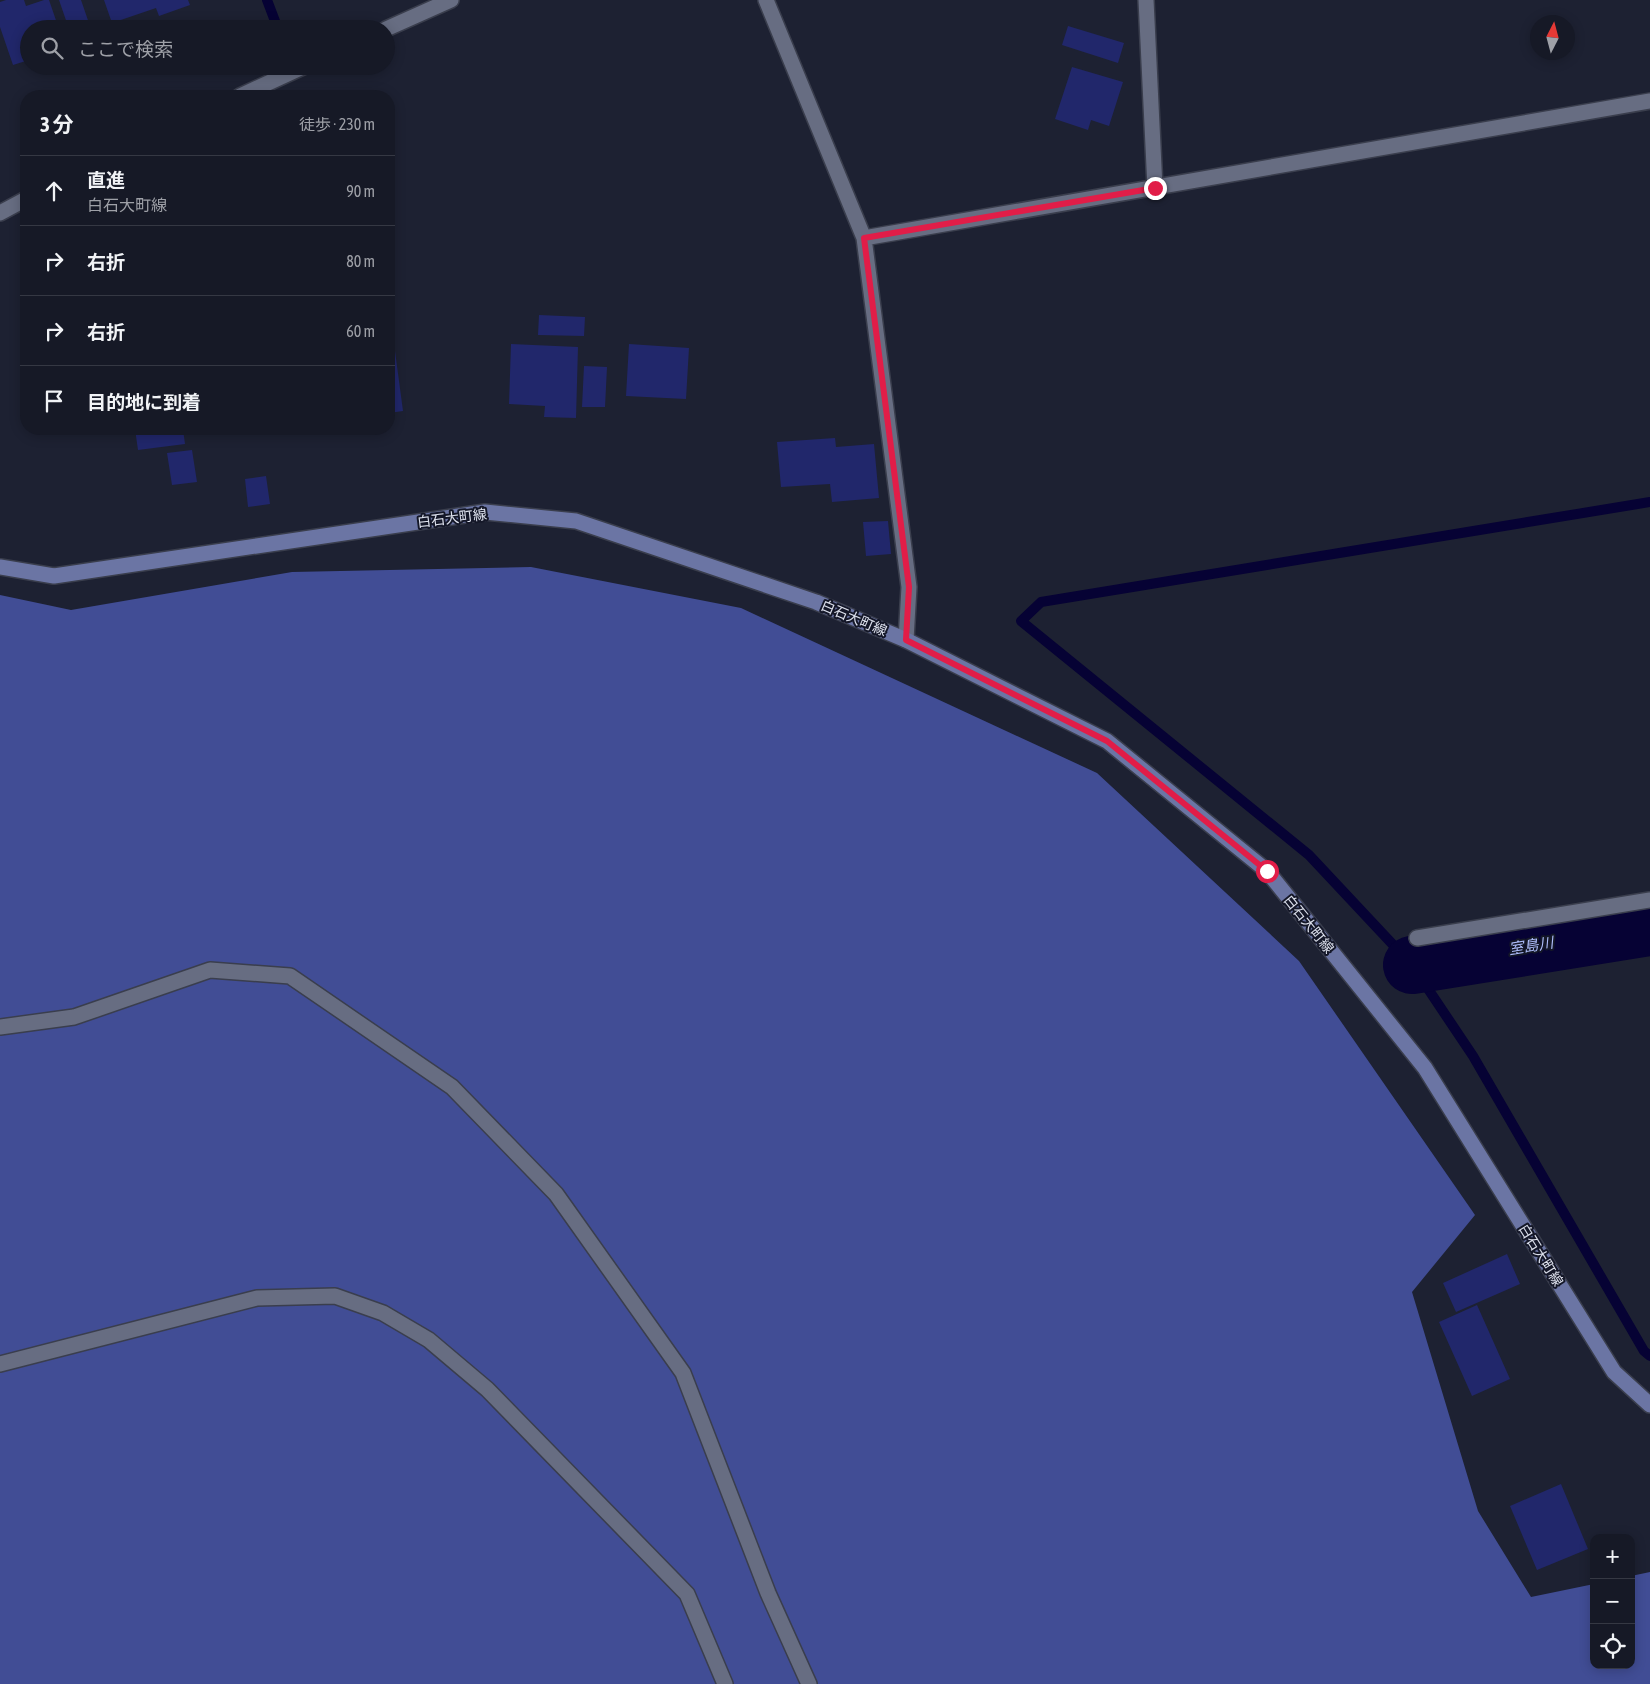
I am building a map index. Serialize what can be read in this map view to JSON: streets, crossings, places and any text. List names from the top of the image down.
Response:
{
  "streets": {
    "main road": ["白石大町線"]
  },
  "water": ["室島川"],
  "north": "top",
  "page": {
    "search": "ここで検索",
    "heading": ["3 分", "徒歩 · 230 m"],
    "list": [
      ["直進", "白石大町線", "90 m"],
      ["右折", "80 m"],
      ["右折", "60 m"],
      "目的地に到着"
    ],
    "map_buttons": ["+", "−"]
  }
}
